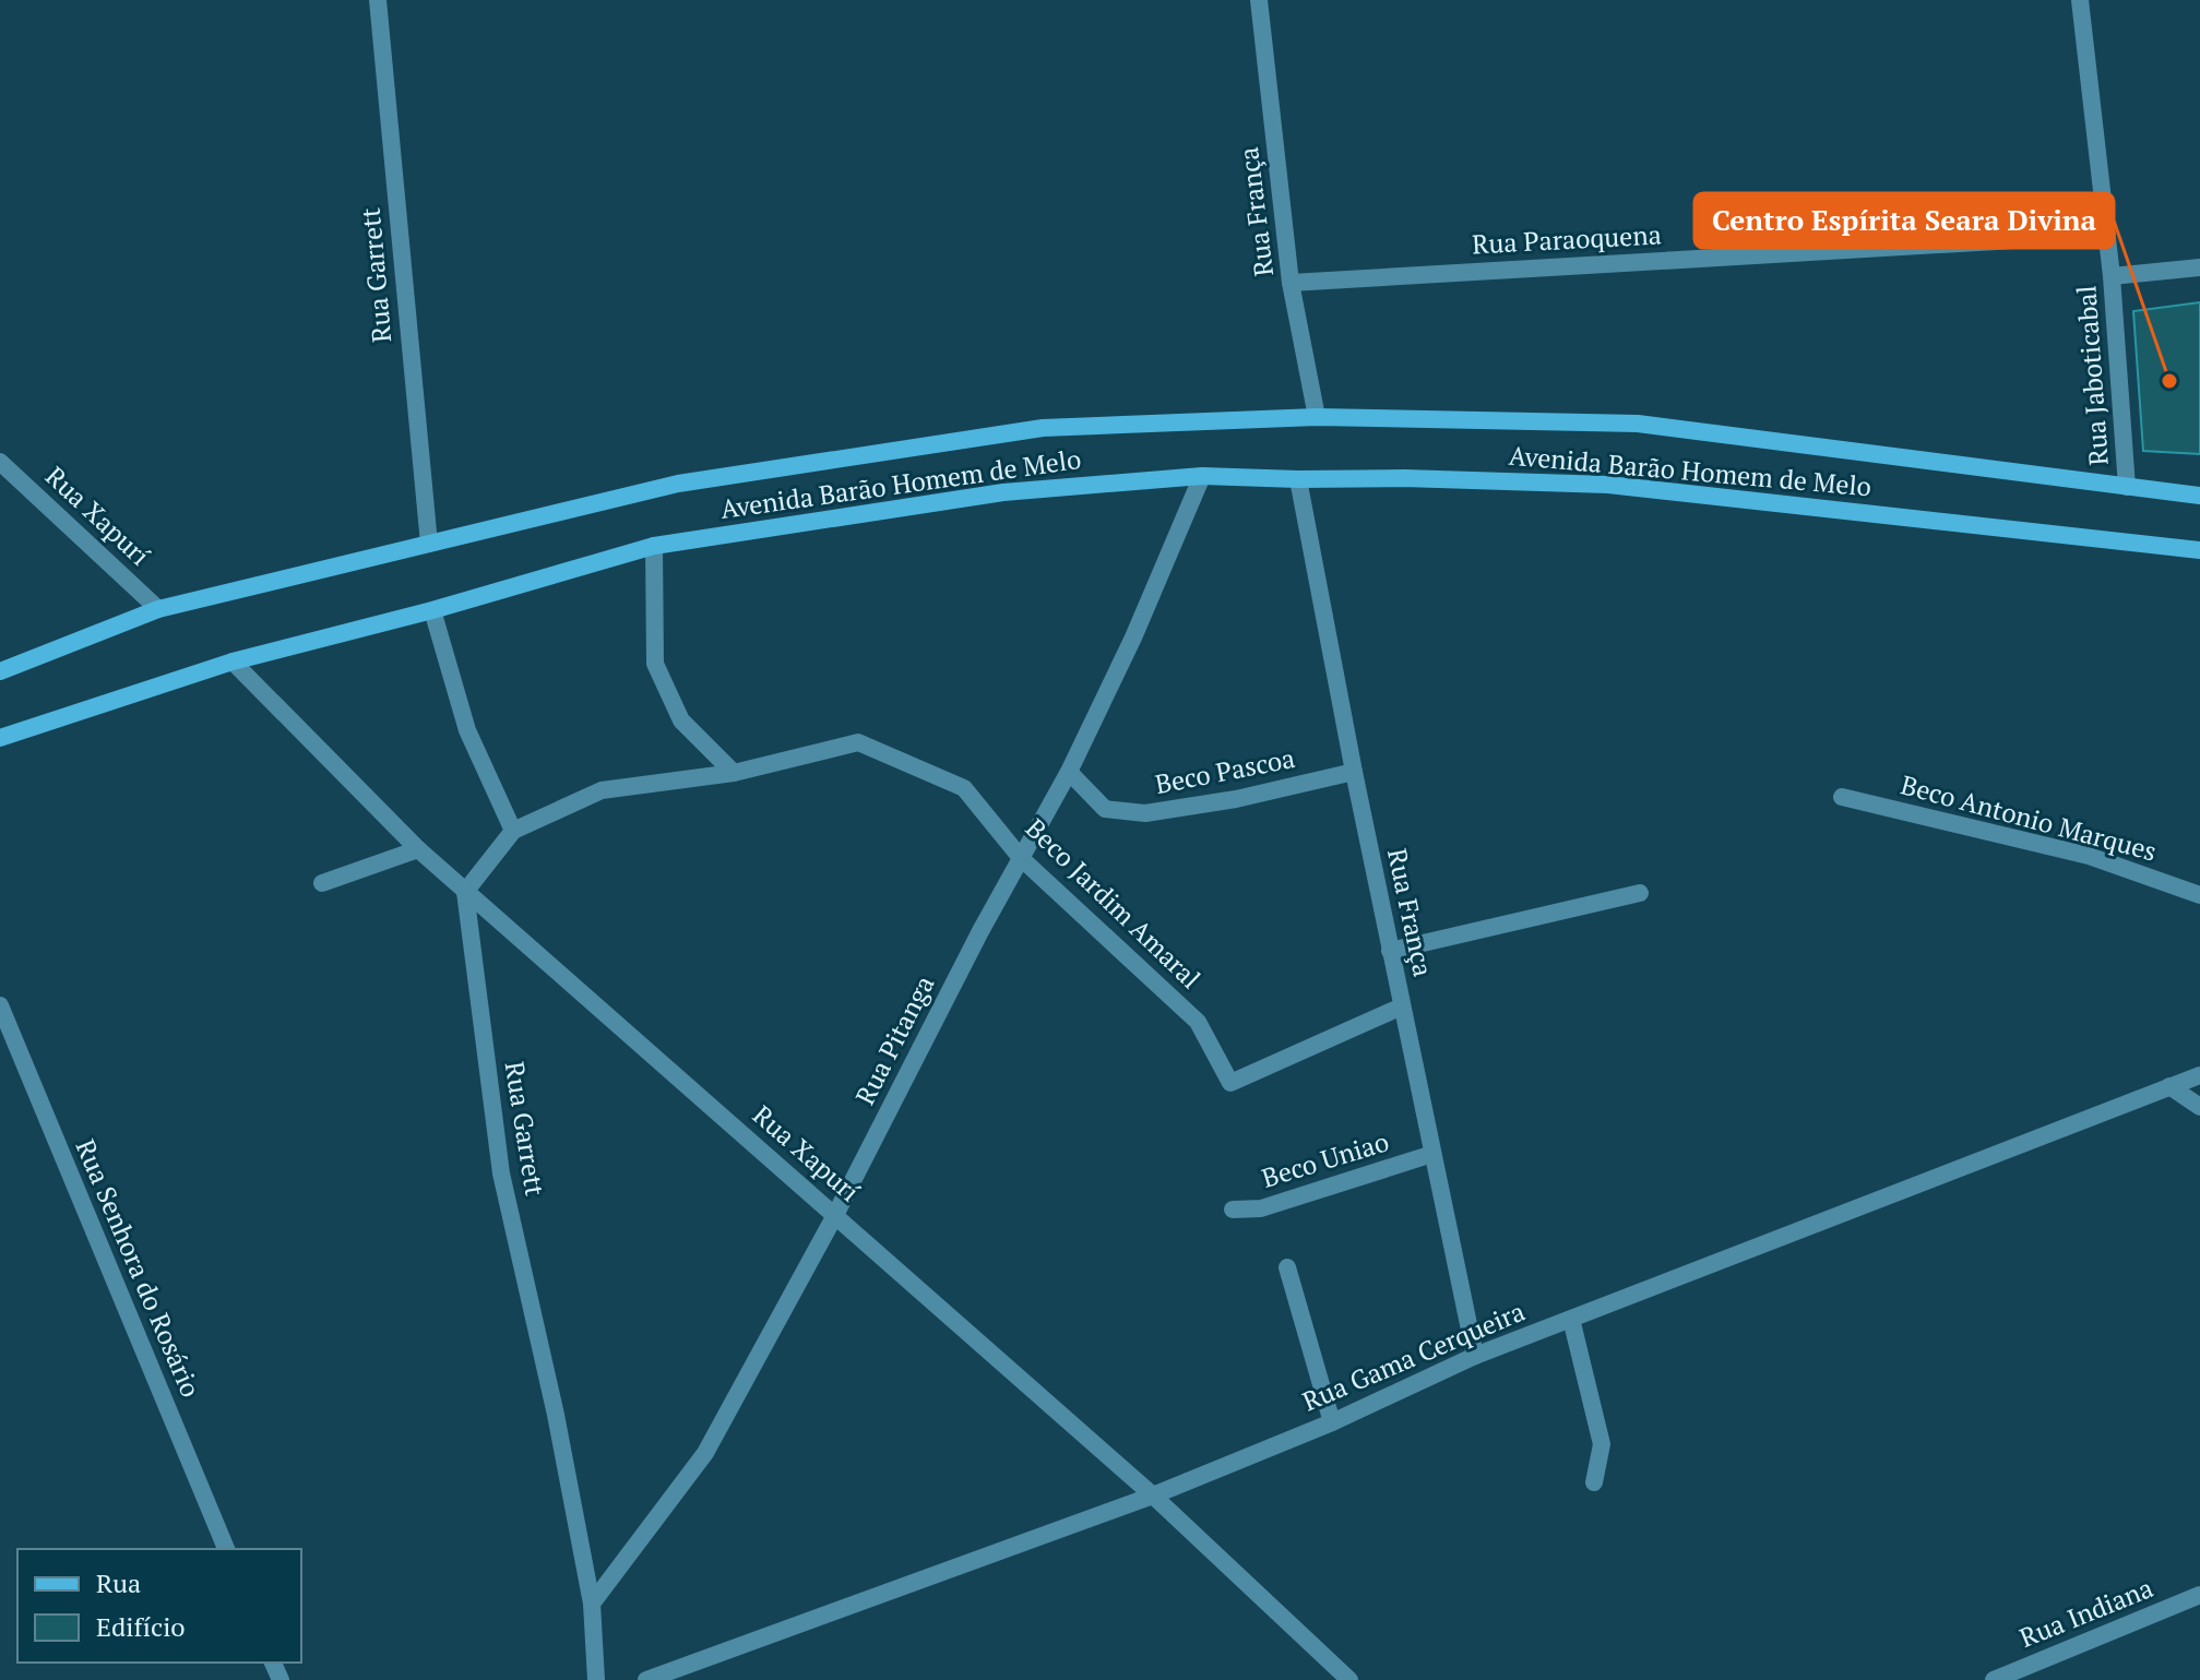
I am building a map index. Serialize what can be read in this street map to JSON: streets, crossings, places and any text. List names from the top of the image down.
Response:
{
  "streets": {
    "main road": ["Avenida Barão Homem de Melo"],
    "street": [
      "Rua França",
      "Rua Paraoquena",
      "Rua Garrett",
      "Rua Jaboticabal",
      "Rua Xapurí",
      "Beco Pascoa",
      "Beco Antonio Marques",
      "Beco Jardim Amaral",
      "Rua Pitanga",
      "Beco Uniao",
      "Rua Senhora do Rosário",
      "Rua Gama Cerqueira",
      "Rua Indiana"
    ]
  },
  "crossings": [
    ["Rua França", "Rua Paraoquena"],
    ["Rua França", "Avenida Barão Homem de Melo"],
    ["Rua França", "Beco Pascoa"],
    ["Rua França", "Beco Jardim Amaral"],
    ["Rua França", "Beco Uniao"],
    ["Rua França", "Rua Gama Cerqueira"],
    ["Rua Paraoquena", "Rua Jaboticabal"],
    ["Rua Garrett", "Avenida Barão Homem de Melo"],
    ["Rua Garrett", "Rua Xapurí"],
    ["Rua Garrett", "Rua Pitanga"],
    ["Rua Jaboticabal", "Avenida Barão Homem de Melo"],
    ["Avenida Barão Homem de Melo", "Rua Xapurí"],
    ["Avenida Barão Homem de Melo", "Rua Pitanga"],
    ["Rua Xapurí", "Rua Pitanga"],
    ["Rua Xapurí", "Rua Gama Cerqueira"],
    ["Beco Pascoa", "Rua Pitanga"],
    ["Beco Jardim Amaral", "Rua Pitanga"]
  ],
  "places": ["Centro Espírita Seara Divina"],
  "legend": ["Rua", "Edifício"]
}
